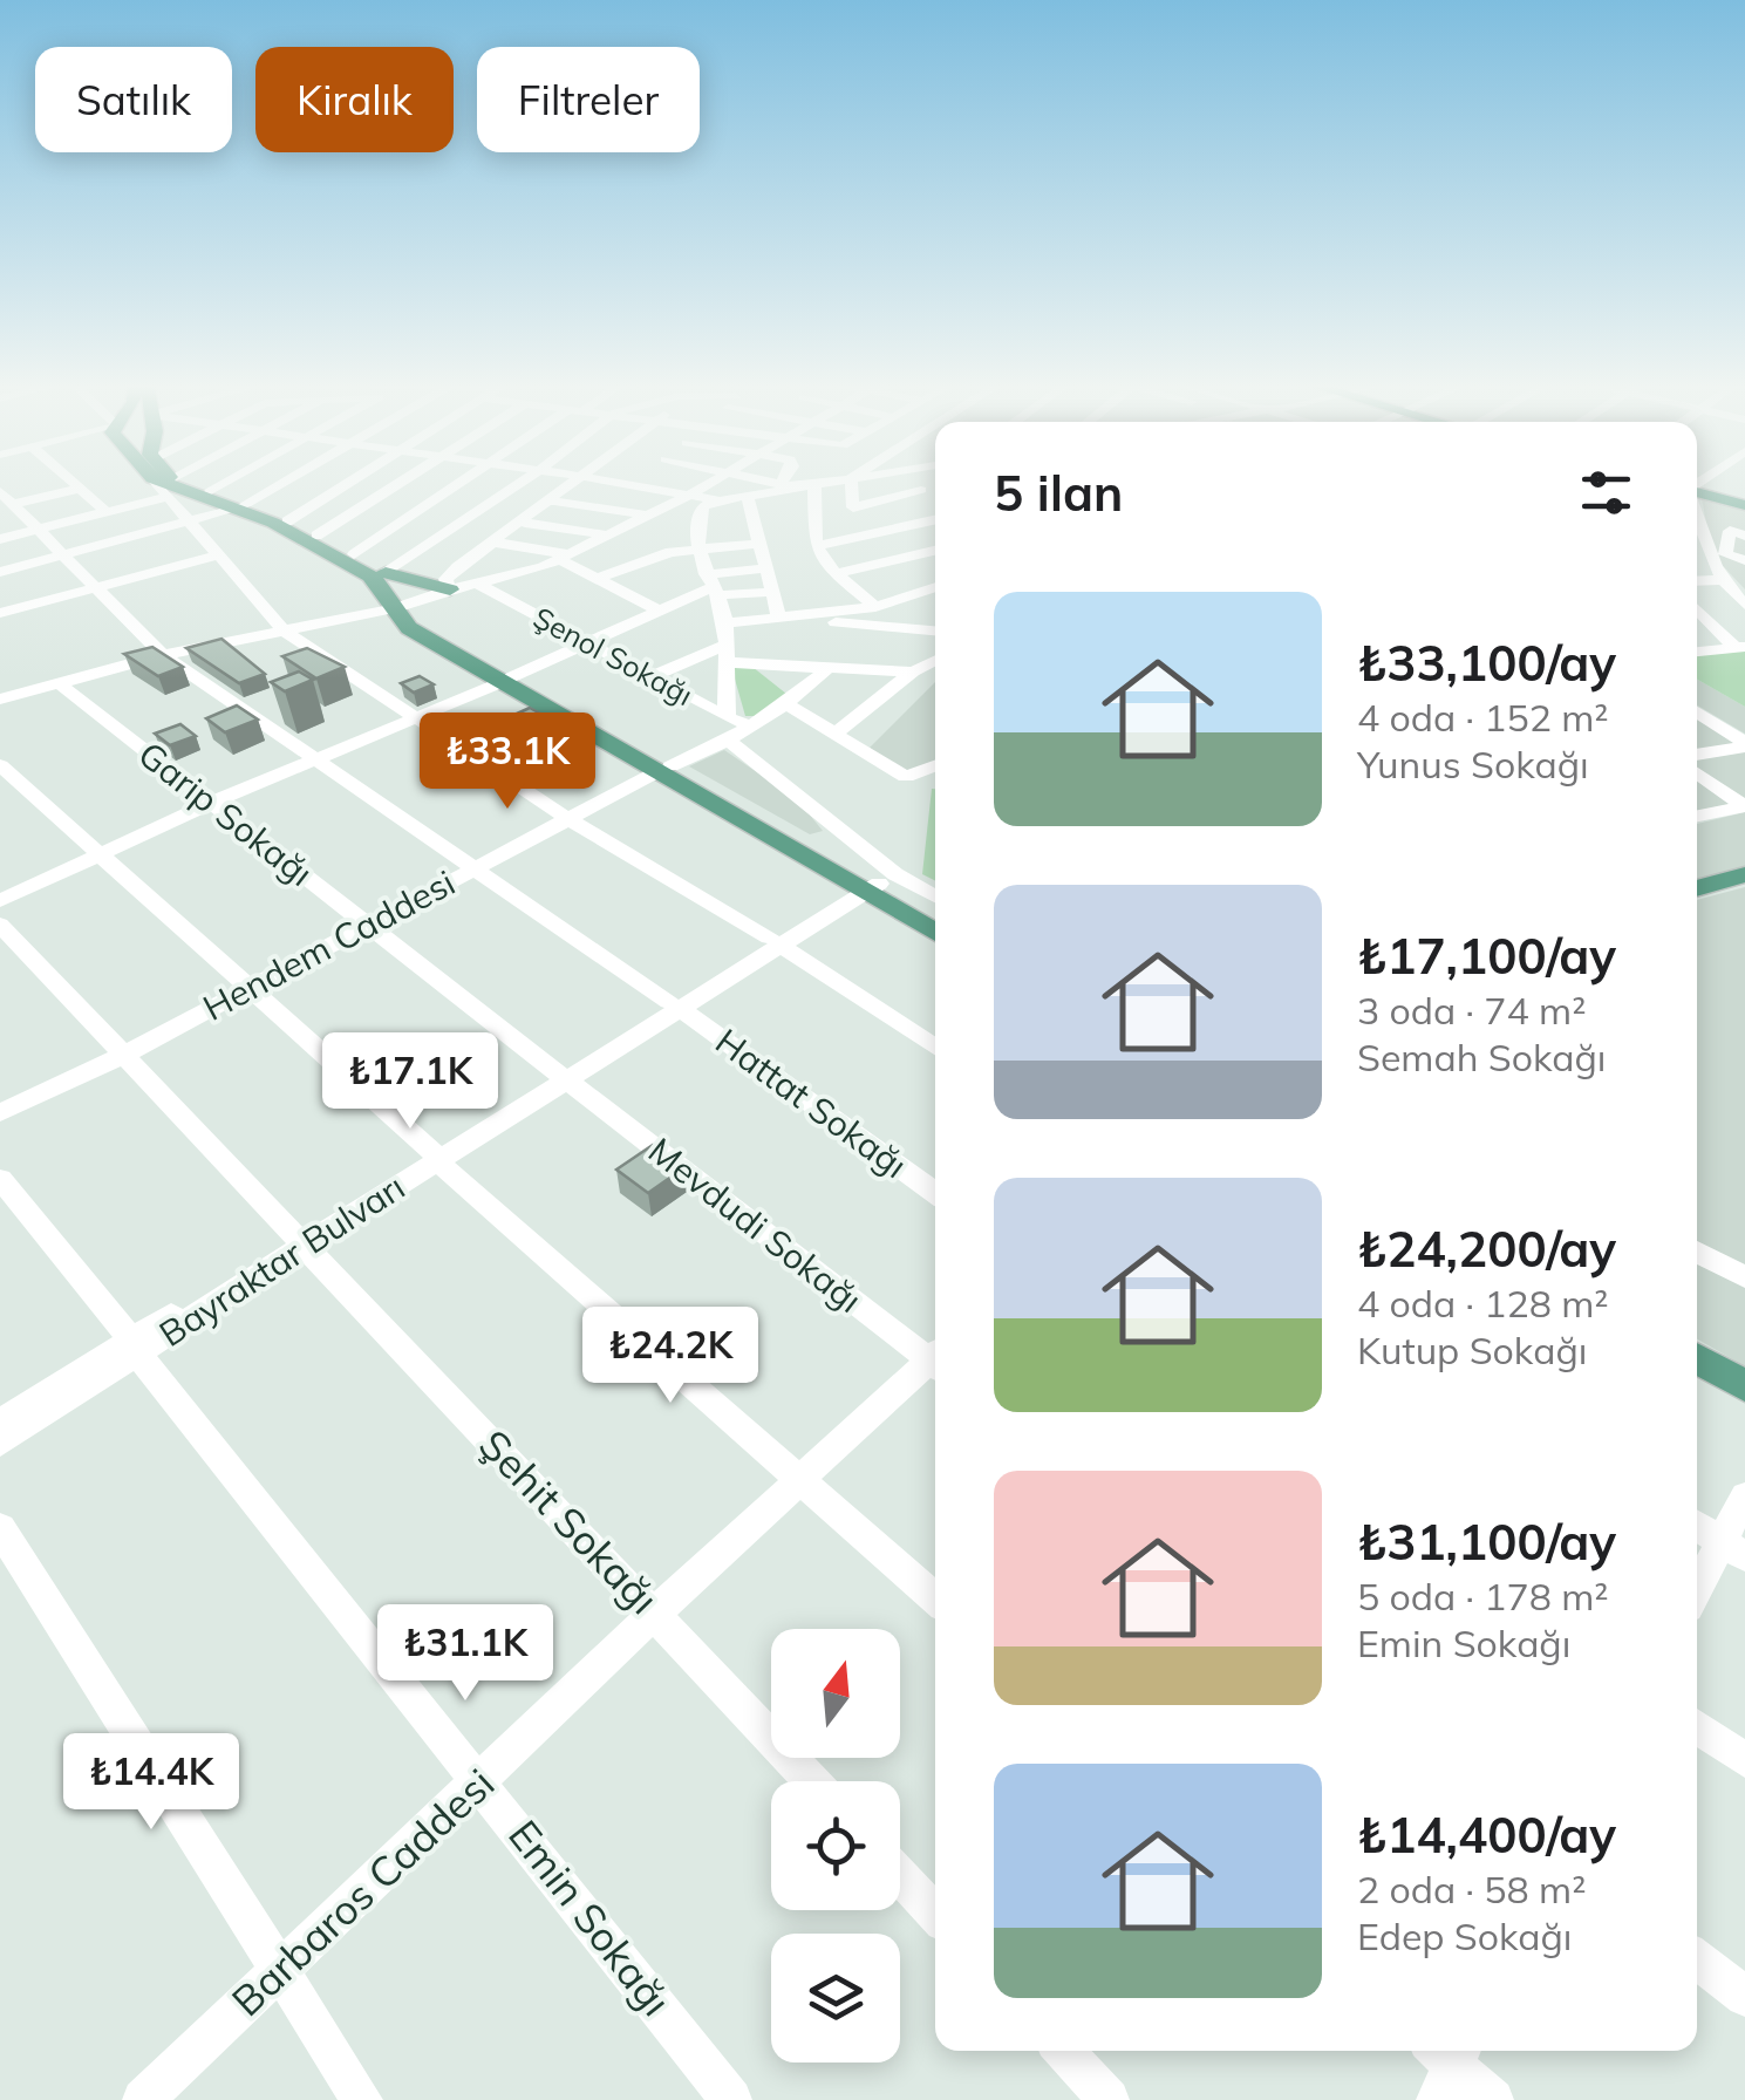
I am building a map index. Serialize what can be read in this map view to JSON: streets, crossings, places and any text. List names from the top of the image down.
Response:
{
  "streets": {
    "street": [
      "Şenol Sokağı",
      "Garip Sokağı",
      "Hendem Caddesi",
      "Hattat Sokağı",
      "Mevdudi Sokağı",
      "Bayraktar Bulvarı",
      "Şehit Sokağı",
      "Barbaros Caddesi",
      "Emin Sokağı"
    ]
  },
  "crossings": [
    ["Şenol Sokağı", "Hendem Caddesi"],
    ["Garip Sokağı", "Hendem Caddesi"],
    ["Garip Sokağı", "Mevdudi Sokağı"],
    ["Garip Sokağı", "Bayraktar Bulvarı"],
    ["Hendem Caddesi", "Hattat Sokağı"],
    ["Hendem Caddesi", "Şehit Sokağı"],
    ["Hattat Sokağı", "Bayraktar Bulvarı"],
    ["Mevdudi Sokağı", "Bayraktar Bulvarı"],
    ["Bayraktar Bulvarı", "Şehit Sokağı"],
    ["Bayraktar Bulvarı", "Emin Sokağı"],
    ["Şehit Sokağı", "Barbaros Caddesi"],
    ["Barbaros Caddesi", "Emin Sokağı"]
  ],
  "north": "top",
  "page": {
    "chip": ["Satılık", "Kiralık", "Filtreler"],
    "heading": "5 ilan",
    "list": [
      {
        "name": "₺33,100/ay",
        "note": "4 oda · 152 m² · Yunus Sokağı"
      },
      {
        "name": "₺17,100/ay",
        "note": "3 oda · 74 m² · Semah Sokağı"
      },
      {
        "name": "₺24,200/ay",
        "note": "4 oda · 128 m² · Kutup Sokağı"
      },
      {
        "name": "₺31,100/ay",
        "note": "5 oda · 178 m² · Emin Sokağı"
      },
      {
        "name": "₺14,400/ay",
        "note": "2 oda · 58 m² · Edep Sokağı"
      }
    ],
    "price": [
      "₺33.1K",
      "₺17.1K",
      "₺24.2K",
      "₺31.1K",
      "₺14.4K"
    ]
  }
}
